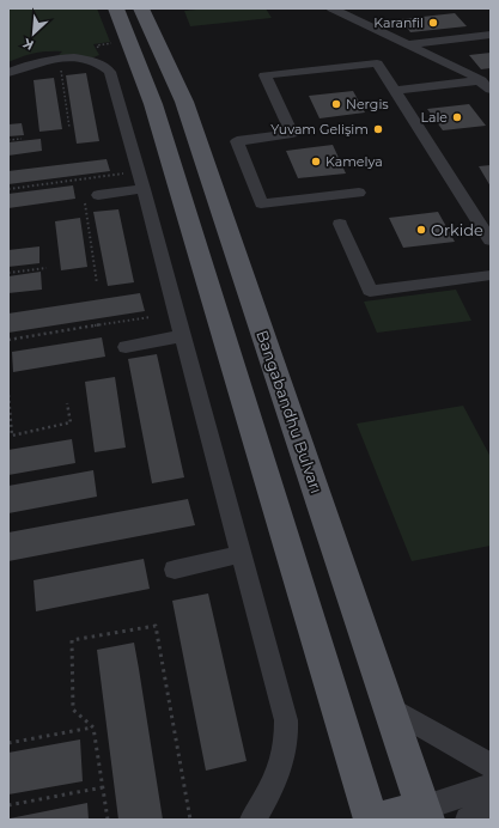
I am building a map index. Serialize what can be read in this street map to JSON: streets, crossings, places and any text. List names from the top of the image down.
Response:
{
  "streets": {
    "main road": ["Bangabandhu Bulvarı"]
  },
  "places": [
    "Karanfil",
    "Nergis",
    "Lale",
    "Yuvam Gelişim",
    "Kamelya",
    "Orkide"
  ],
  "north": "bottom left"
}
